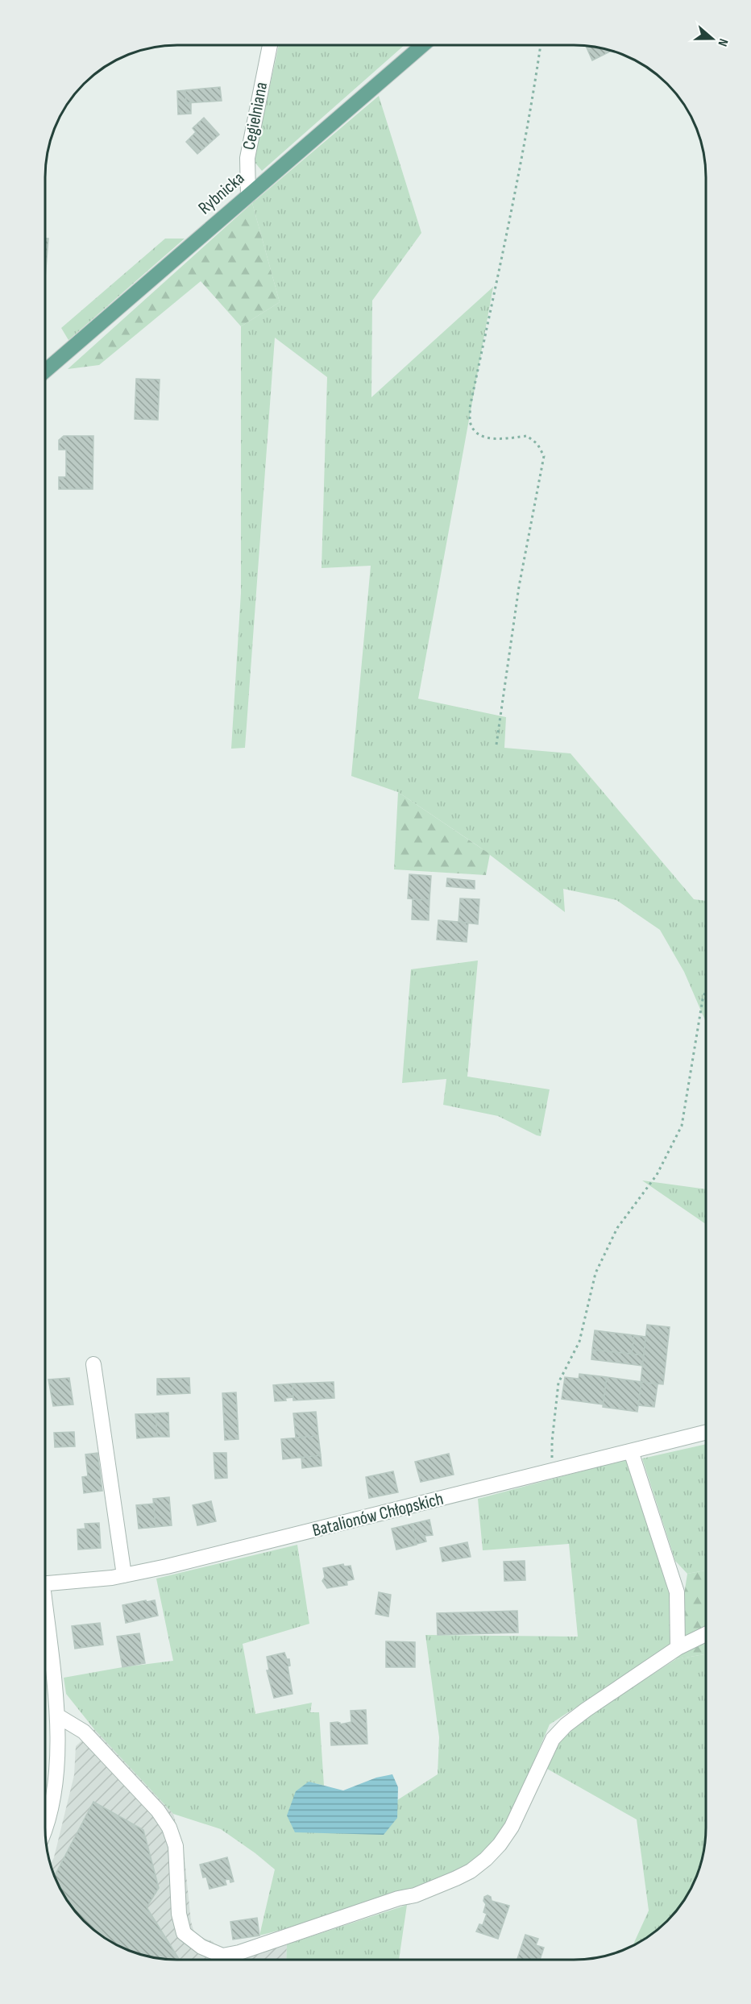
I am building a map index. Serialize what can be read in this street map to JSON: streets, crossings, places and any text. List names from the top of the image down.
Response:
{
  "streets": {
    "main road": ["Rybnicka"],
    "street": ["Cegielniana", "Batalionów Chłopskich"]
  },
  "crossings": [
    ["Cegielniana", "Rybnicka"]
  ],
  "north": "right"
}
